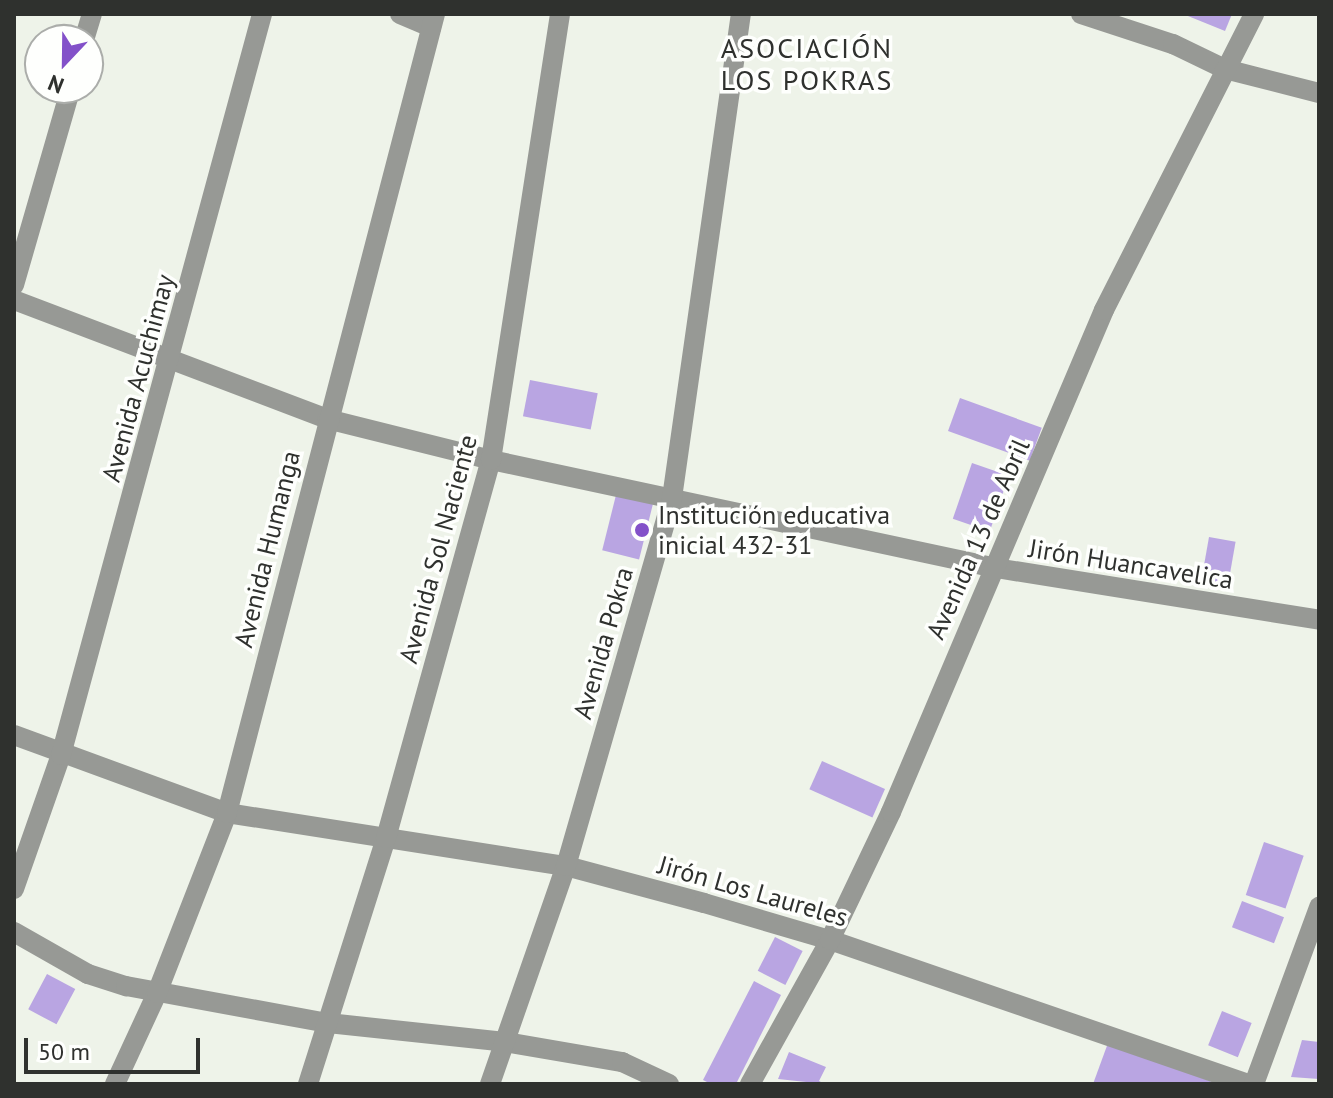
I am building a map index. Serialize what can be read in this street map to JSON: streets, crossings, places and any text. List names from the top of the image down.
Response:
{
  "streets": {
    "street": [
      "Avenida Acuchimay",
      "Avenida 13 de Abril",
      "Avenida Humanga",
      "Avenida Sol Naciente",
      "Jirón Huancavelica",
      "Avenida Pokra",
      "Jirón Los Laureles"
    ]
  },
  "crossings": [
    ["Avenida Acuchimay", "Jirón Huancavelica"],
    ["Avenida Acuchimay", "Jirón Los Laureles"],
    ["Avenida 13 de Abril", "Jirón Huancavelica"],
    ["Avenida 13 de Abril", "Jirón Los Laureles"],
    ["Avenida Humanga", "Jirón Huancavelica"],
    ["Avenida Humanga", "Jirón Los Laureles"],
    ["Avenida Sol Naciente", "Jirón Huancavelica"],
    ["Avenida Sol Naciente", "Jirón Los Laureles"],
    ["Jirón Huancavelica", "Avenida Pokra"],
    ["Avenida Pokra", "Jirón Los Laureles"]
  ],
  "districts": ["ASOCIACIÓN LOS POKRAS"],
  "places": ["Institución educativa inicial 432-31"],
  "scale_bar": "50 m",
  "north": "bottom"
}
